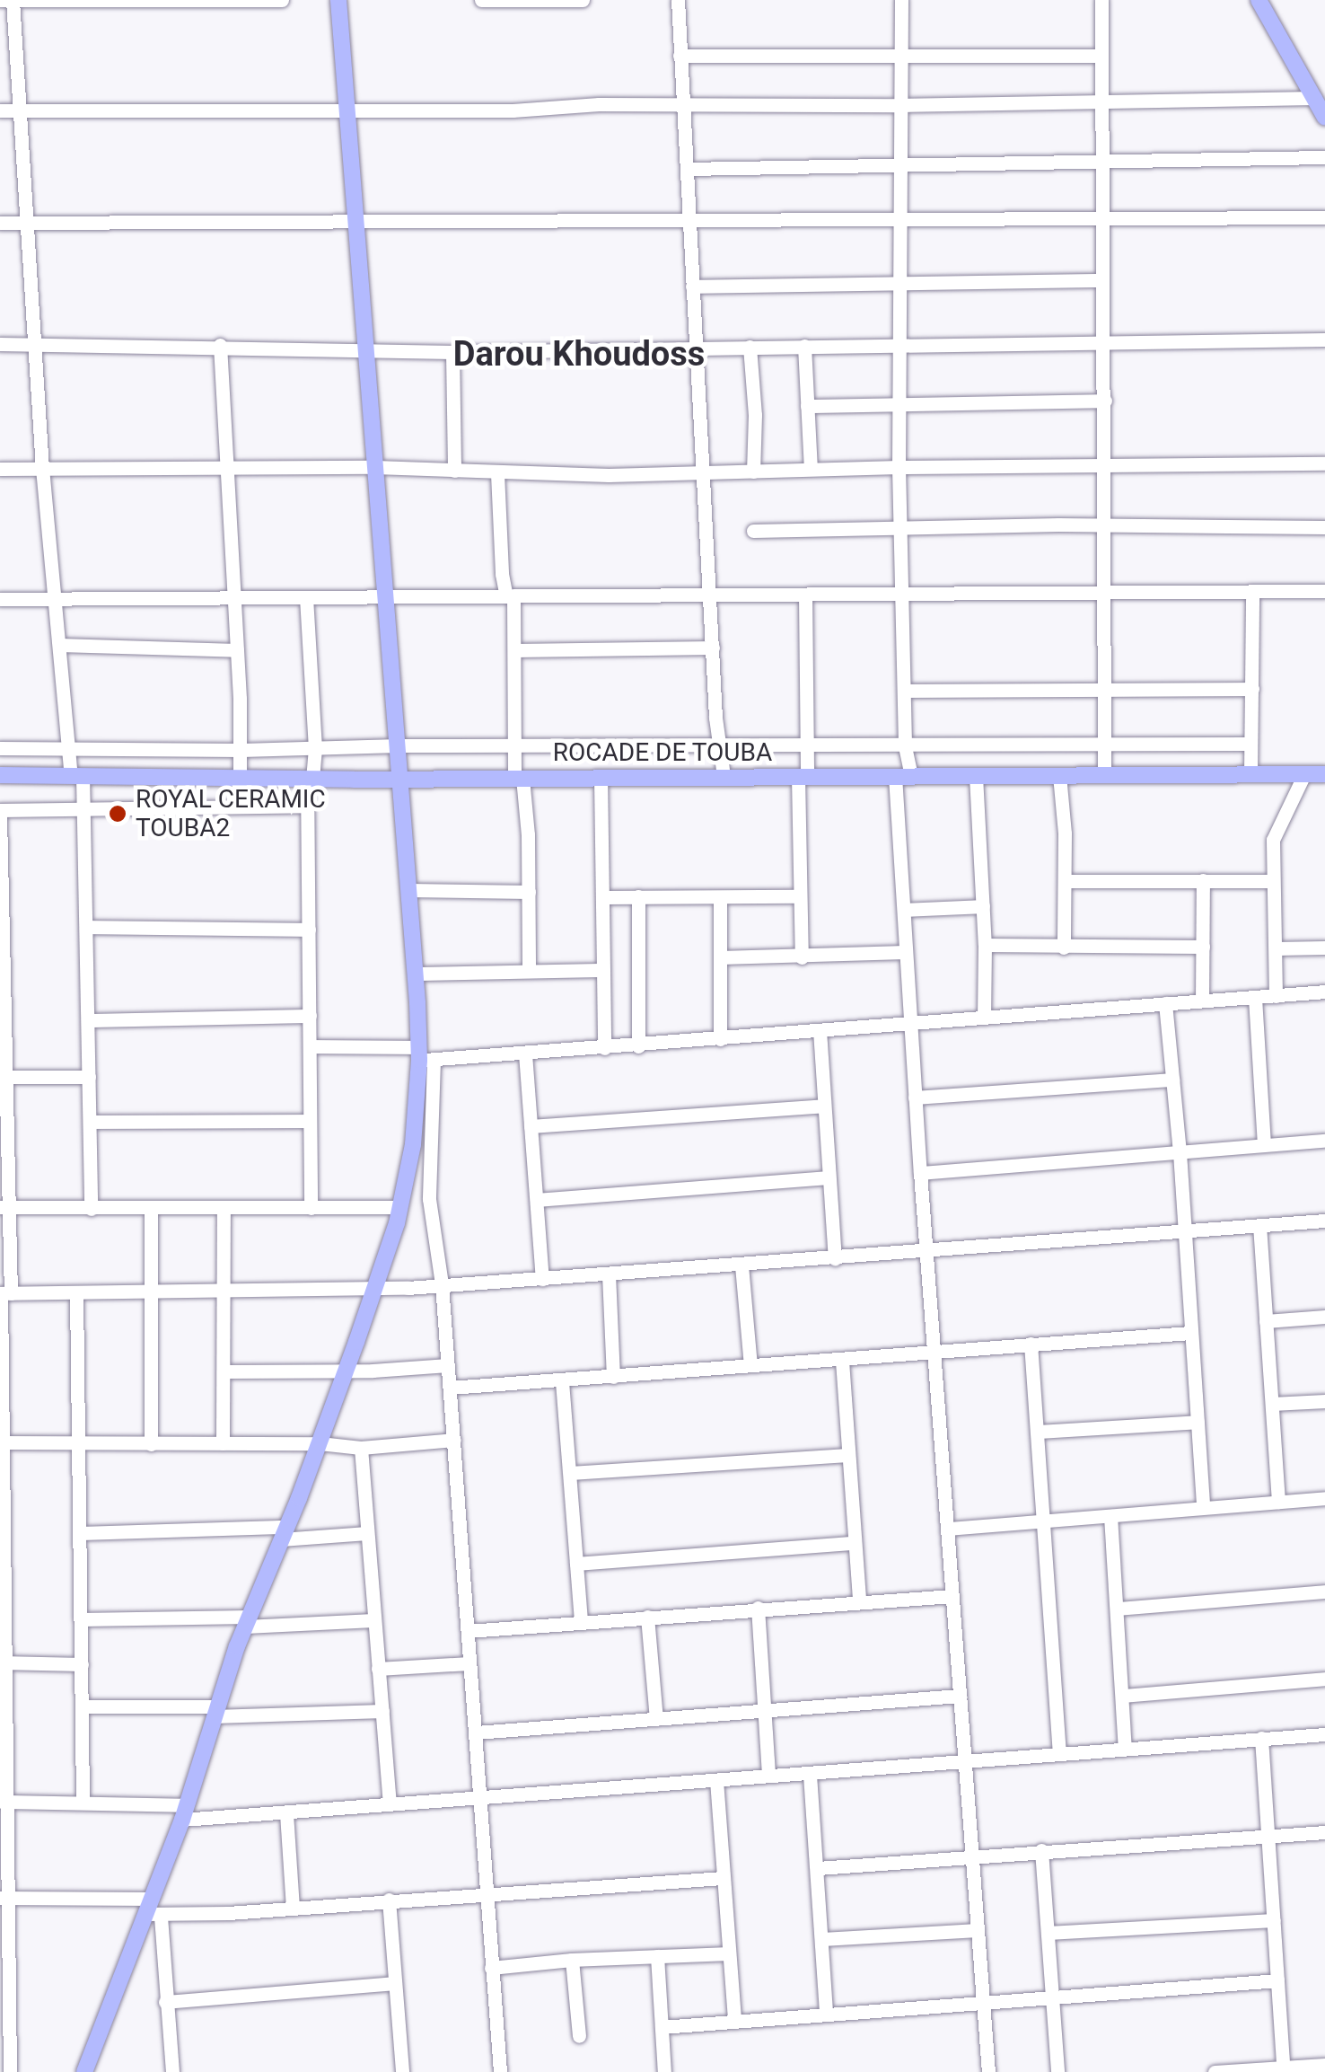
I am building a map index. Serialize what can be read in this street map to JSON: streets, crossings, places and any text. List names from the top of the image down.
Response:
{
  "streets": {
    "main road": ["ROCADE DE TOUBA"]
  },
  "districts": ["Darou Khoudoss"],
  "places": ["ROYAL CERAMIC TOUBA2"]
}
